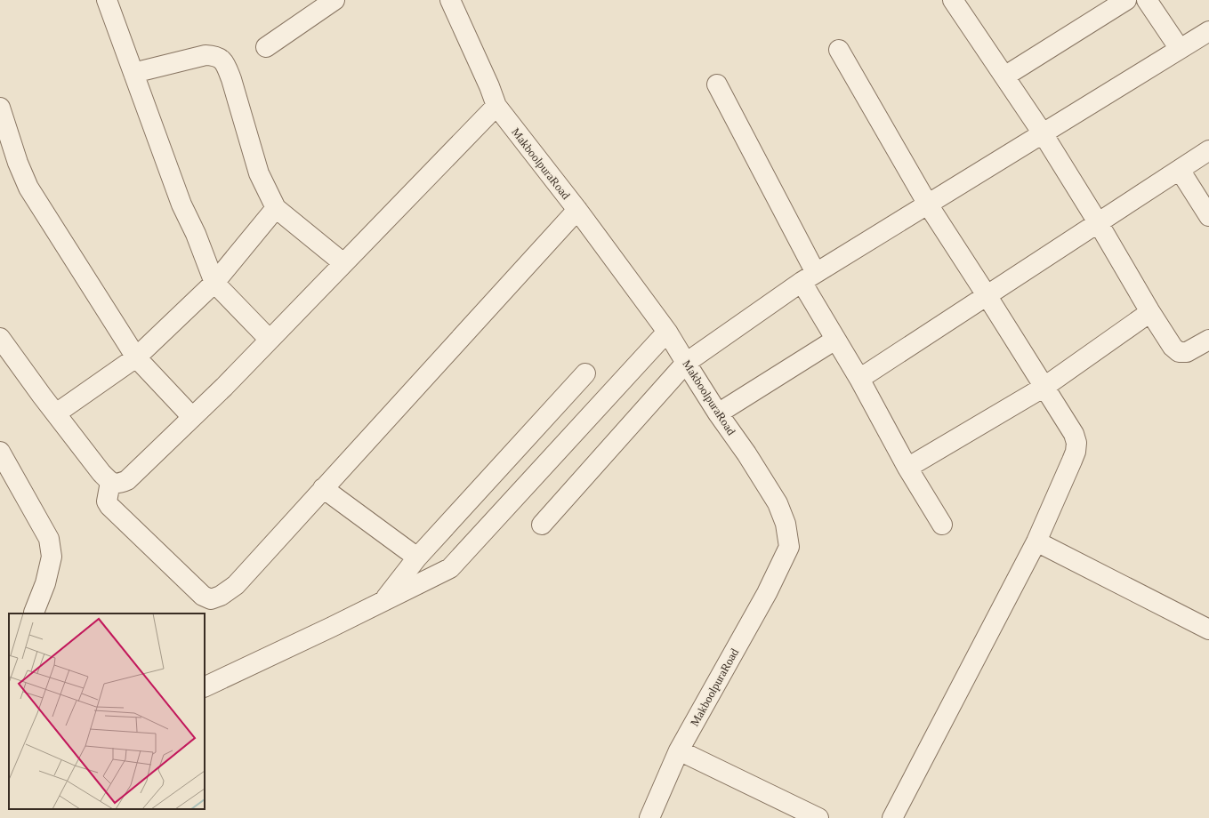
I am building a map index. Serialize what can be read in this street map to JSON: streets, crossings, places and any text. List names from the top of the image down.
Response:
{
  "streets": {
    "street": ["MakboolpuraRoad"]
  }
}
